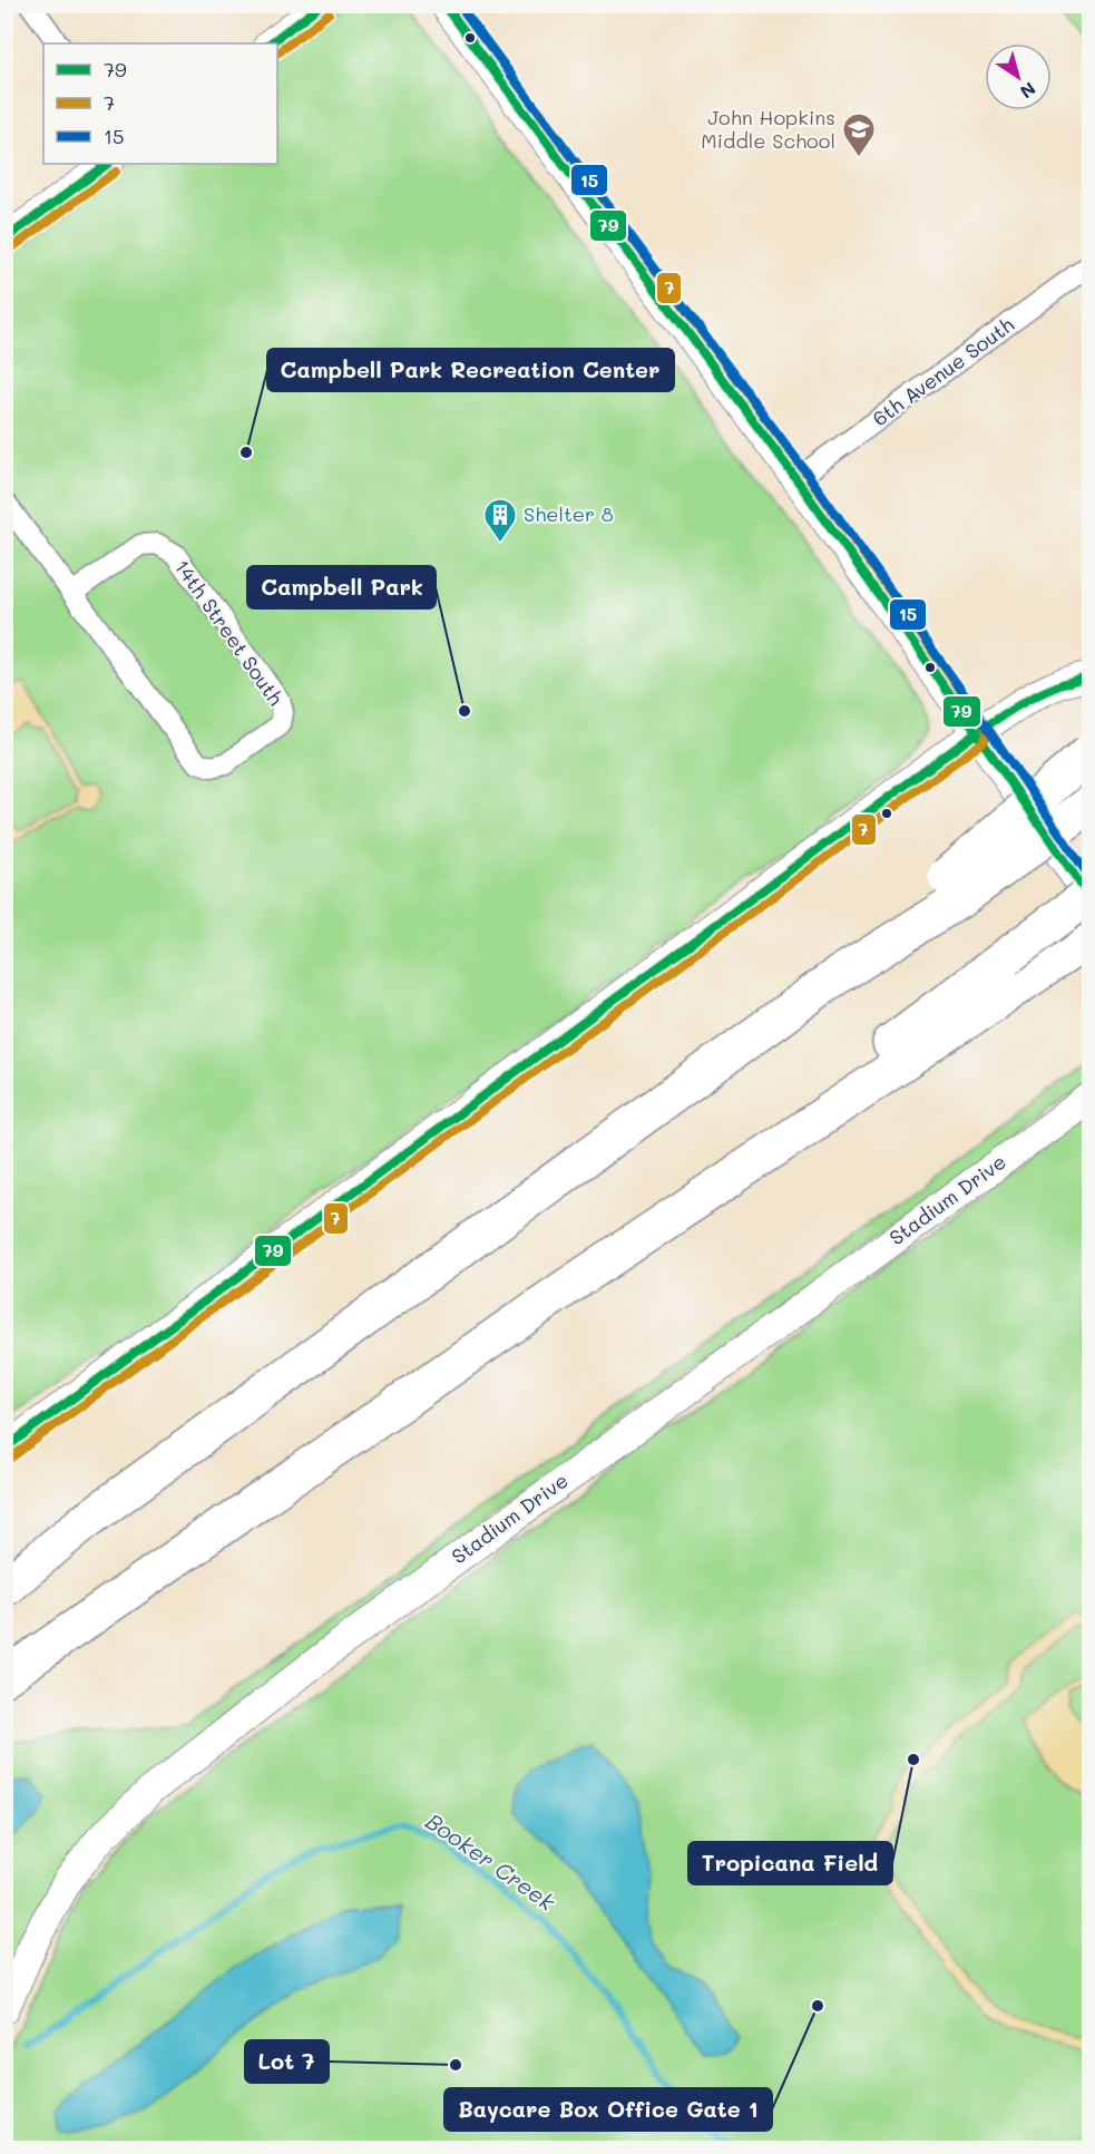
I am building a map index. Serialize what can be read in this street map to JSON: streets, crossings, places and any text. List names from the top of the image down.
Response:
{
  "streets": {
    "street": ["6th Avenue South", "14th Street South", "Stadium Drive"]
  },
  "water": ["Booker Creek"],
  "places": {
    "school or university": ["John Hopkins Middle School"],
    "other": [
      "Campbell Park Recreation Center",
      "Campbell Park",
      "Tropicana Field",
      "Baycare Box Office Gate 1",
      "Lot 7"
    ],
    "building": ["Shelter 8"]
  },
  "lines": ["transit line 79", "transit line 7", "transit line 15"],
  "legend": ["79", "7", "15"],
  "north": "bottom right"
}
